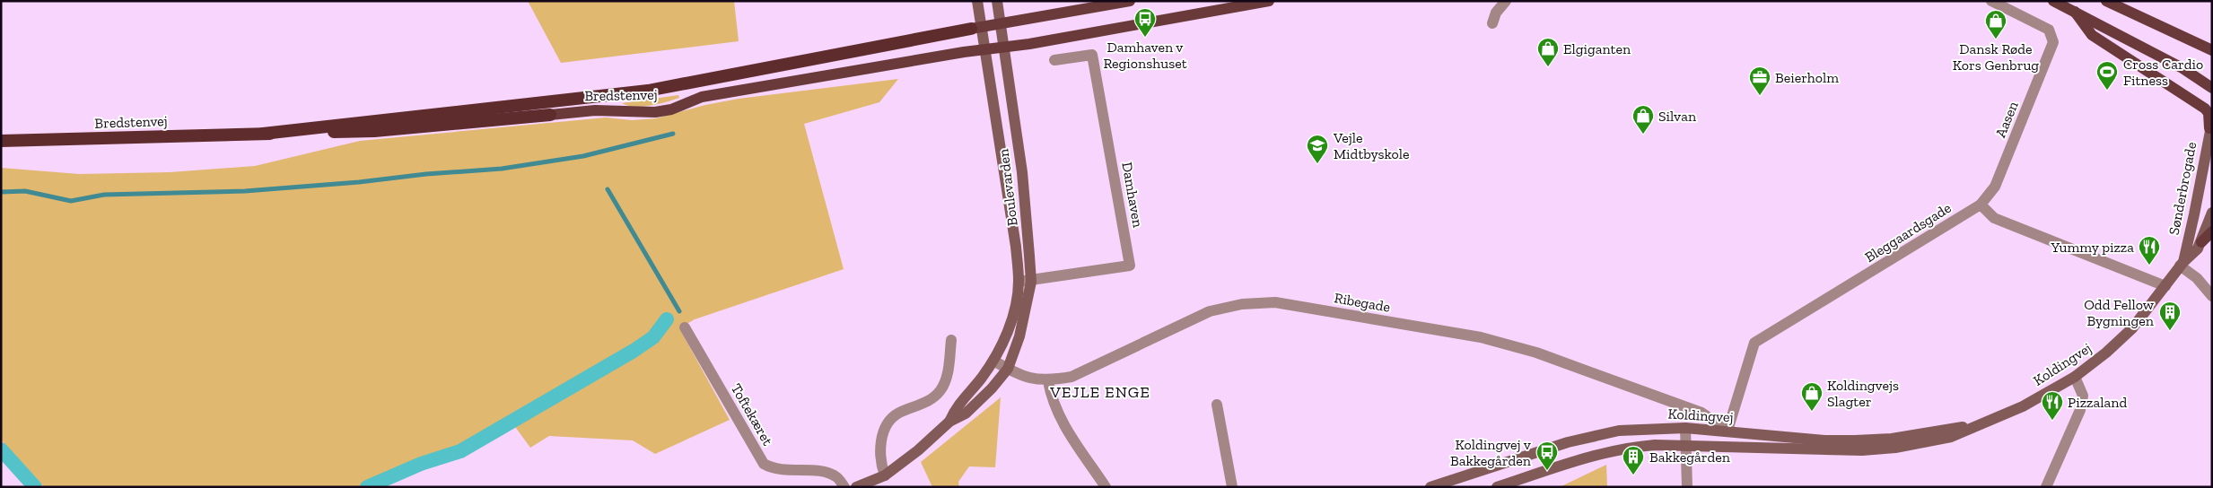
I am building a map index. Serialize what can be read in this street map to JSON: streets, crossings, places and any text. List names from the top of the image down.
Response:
{
  "streets": {
    "highway": ["Bredstenvej"],
    "main road": ["Boulevarden", "Sønderbrogade", "Koldingvej"],
    "street": [
      "Aasen",
      "Damhaven",
      "Bleggaardsgade",
      "Ribegade",
      "Toftekæret"
    ]
  },
  "crossings": [
    ["Bredstenvej", "Boulevarden"],
    ["Aasen", "Bleggaardsgade"],
    ["Boulevarden", "Damhaven"],
    ["Boulevarden", "Ribegade"],
    ["Sønderbrogade", "Koldingvej"],
    ["Bleggaardsgade", "Ribegade"],
    ["Bleggaardsgade", "Koldingvej"],
    ["Ribegade", "Koldingvej"]
  ],
  "districts": ["VEJLE ENGE"],
  "places": {
    "bus stop": ["Damhaven v Regionshuset", "Koldingvej v Bakkegården"],
    "shop": [
      "Dansk Røde Kors Genbrug",
      "Elgiganten",
      "Silvan",
      "Koldingvejs Slagter"
    ],
    "sports": ["Cross Cardio Fitness"],
    "office": ["Beierholm"],
    "school or university": ["Vejle Midtbyskole"],
    "restaurant": ["Yummy pizza", "Pizzaland"],
    "building": ["Odd Fellow Bygningen", "Bakkegården"]
  }
}
